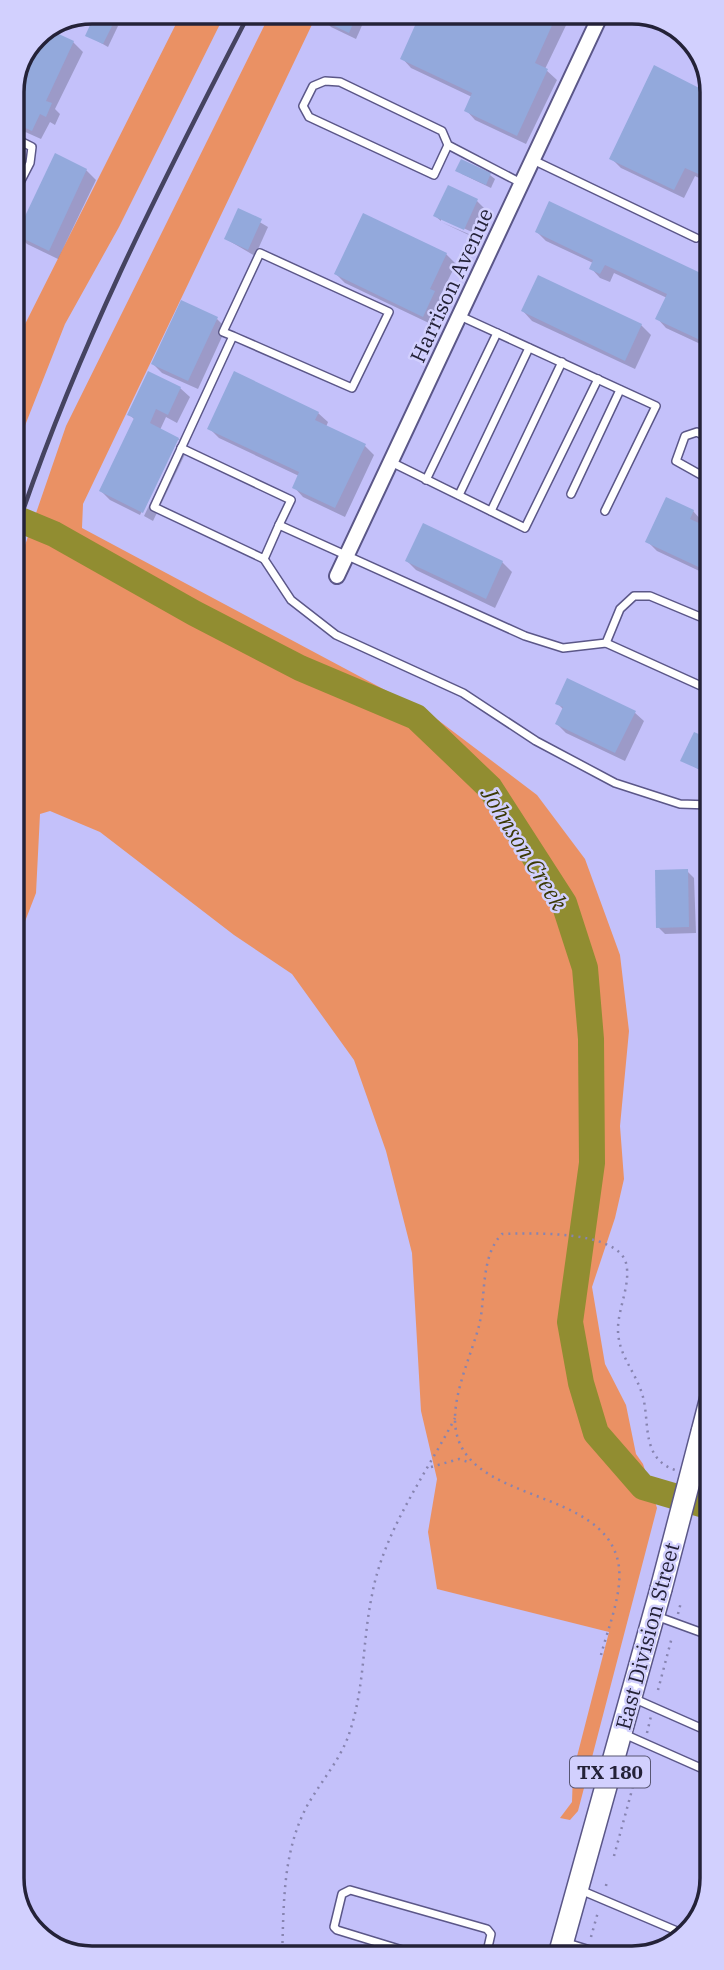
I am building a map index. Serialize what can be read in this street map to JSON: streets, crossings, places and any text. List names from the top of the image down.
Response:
{
  "streets": {
    "main road": ["East Division Street", "TX 180"],
    "street": ["Harrison Avenue"]
  },
  "water": ["Johnson Creek"]
}
